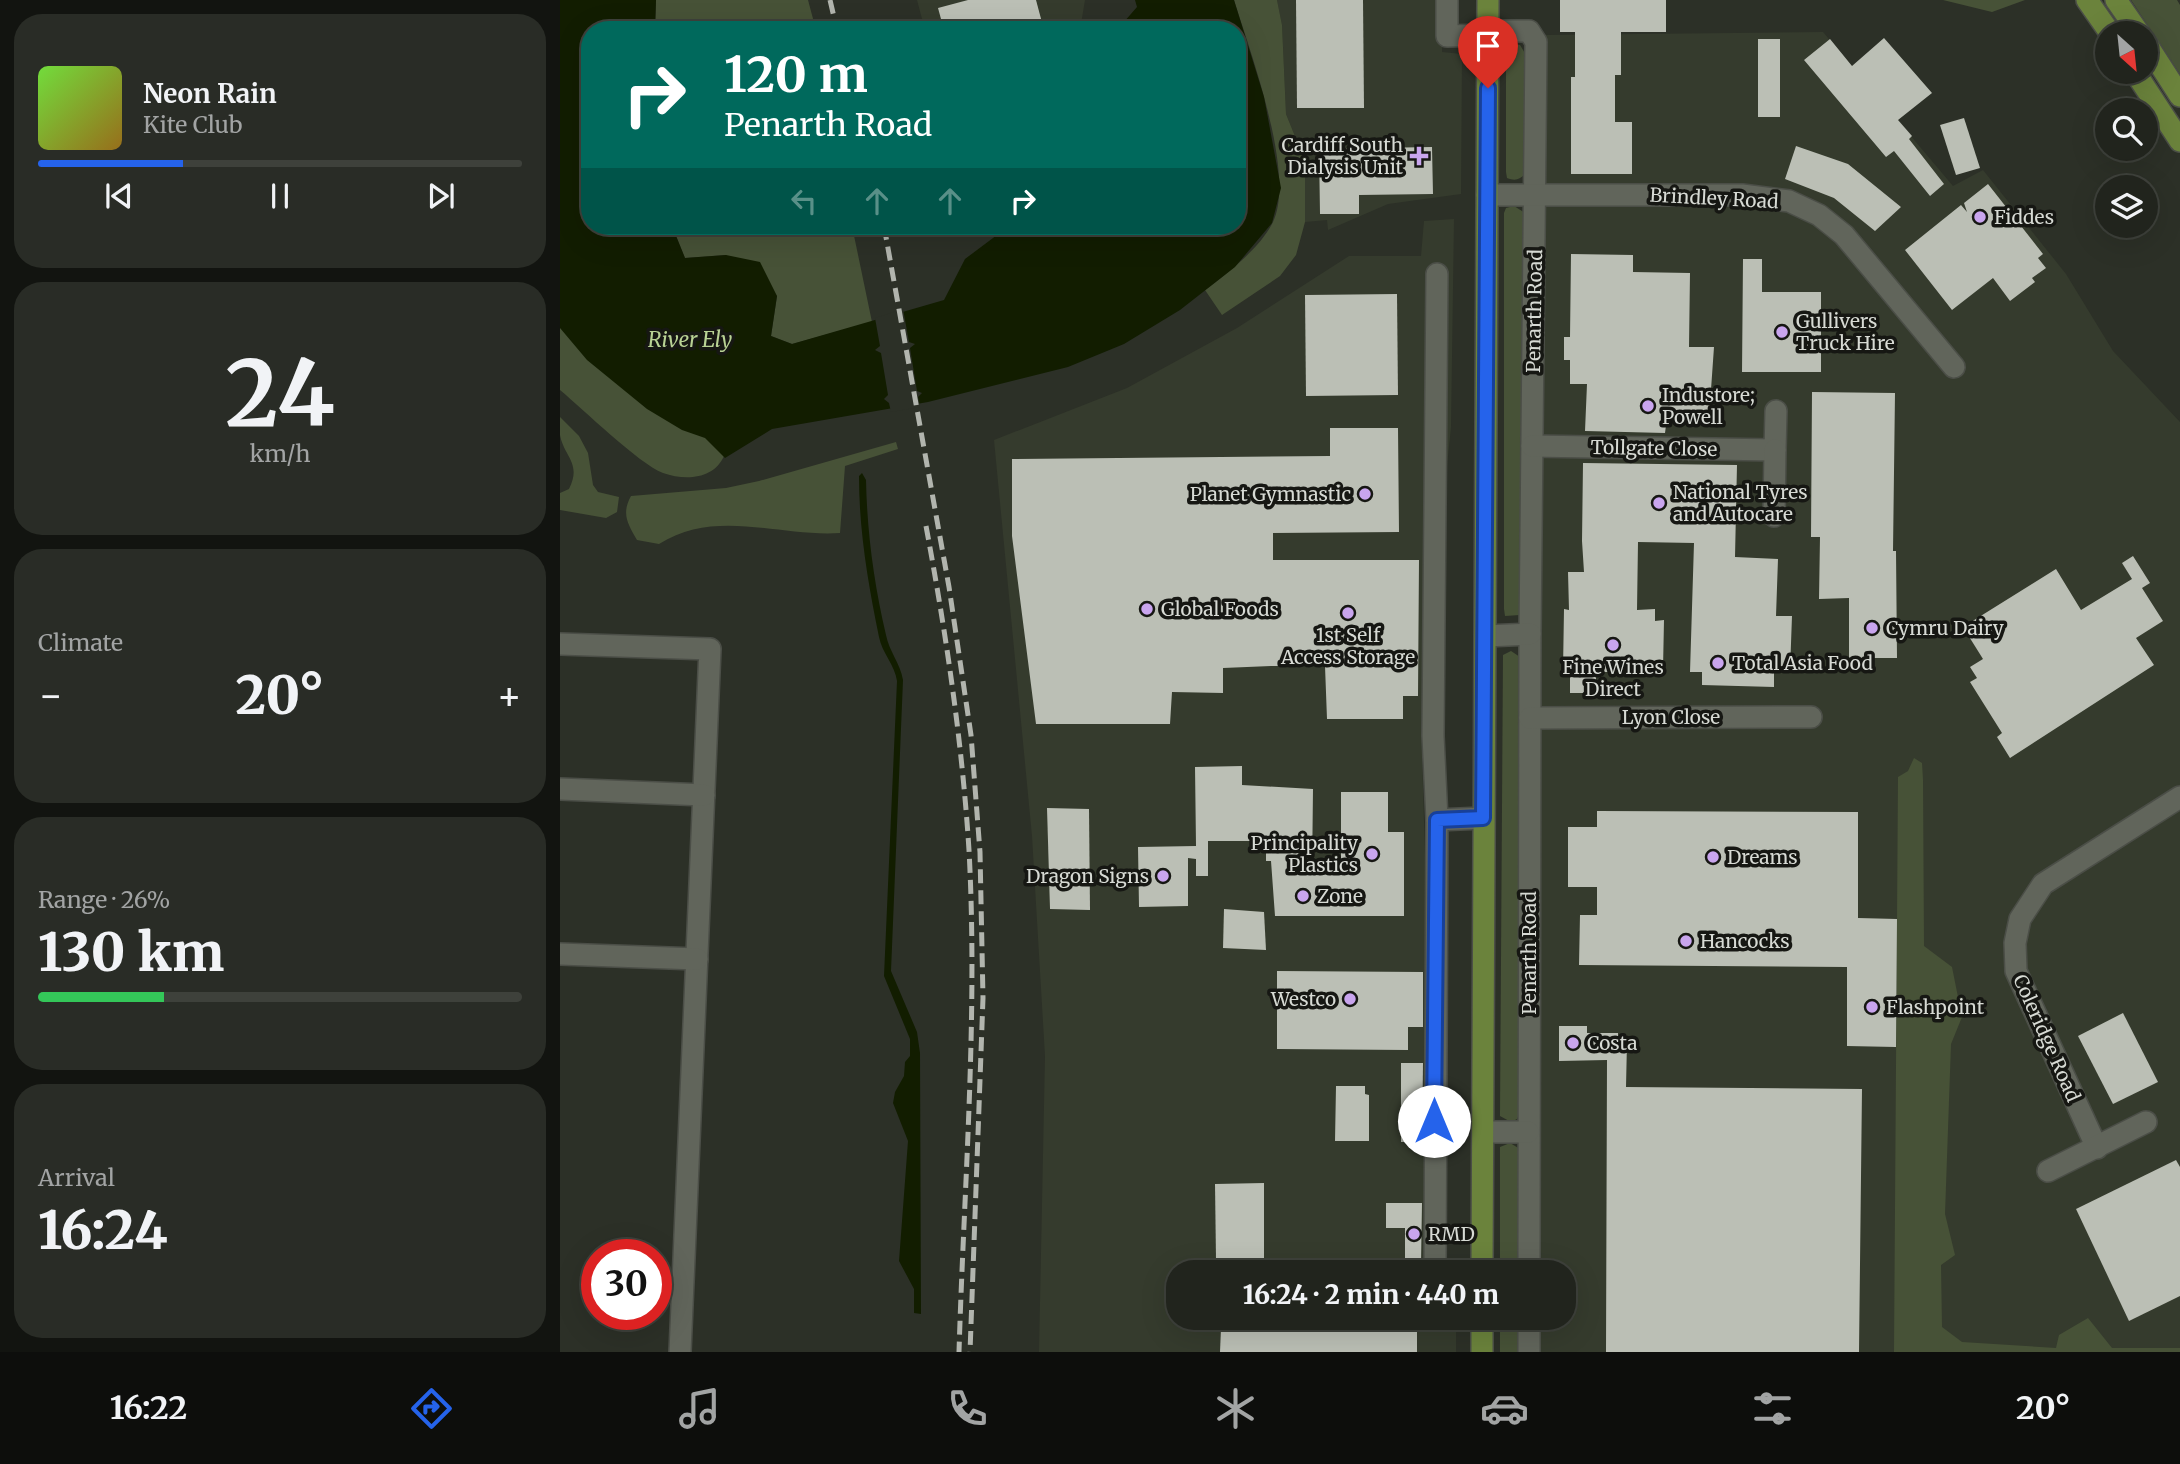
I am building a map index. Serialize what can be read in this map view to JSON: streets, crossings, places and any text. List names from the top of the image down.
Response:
{
  "streets": {
    "street": [
      "Brindley Road",
      "Penarth Road",
      "Tollgate Close",
      "Lyon Close",
      "Coleridge Road"
    ]
  },
  "crossings": [
    ["Brindley Road", "Penarth Road"],
    ["Penarth Road", "Tollgate Close"],
    ["Penarth Road", "Lyon Close"]
  ],
  "water": ["River Ely"],
  "places": {
    "health": ["Cardiff South Dialysis Unit"],
    "other": [
      "Fiddes",
      "Gullivers Truck Hire",
      "Industore; Powell",
      "Planet Gymnastic",
      "National Tyres and Autocare",
      "Global Foods",
      "1st Self Access Storage",
      "Cymru Dairy",
      "Fine Wines Direct",
      "Total Asia Food",
      "Principality Plastics",
      "Dreams",
      "Dragon Signs",
      "Zone",
      "Hancocks",
      "Westco",
      "Flashpoint",
      "Costa",
      "RMD"
    ]
  },
  "north": "bottom right",
  "page": {
    "turn": ["120 m", "Penarth Road"],
    "song": ["Neon Rain", "Kite Club"],
    "tile": [
      ["24", "km/h"],
      "Climate",
      ["Range · 26%", "130 km"],
      ["Arrival", "16:24"]
    ],
    "heat": ["−", "20°", "+"],
    "limit": "30",
    "trip": "16:24 · 2 min · 440 m",
    "tabs": ["16:22", "20°"]
  }
}
